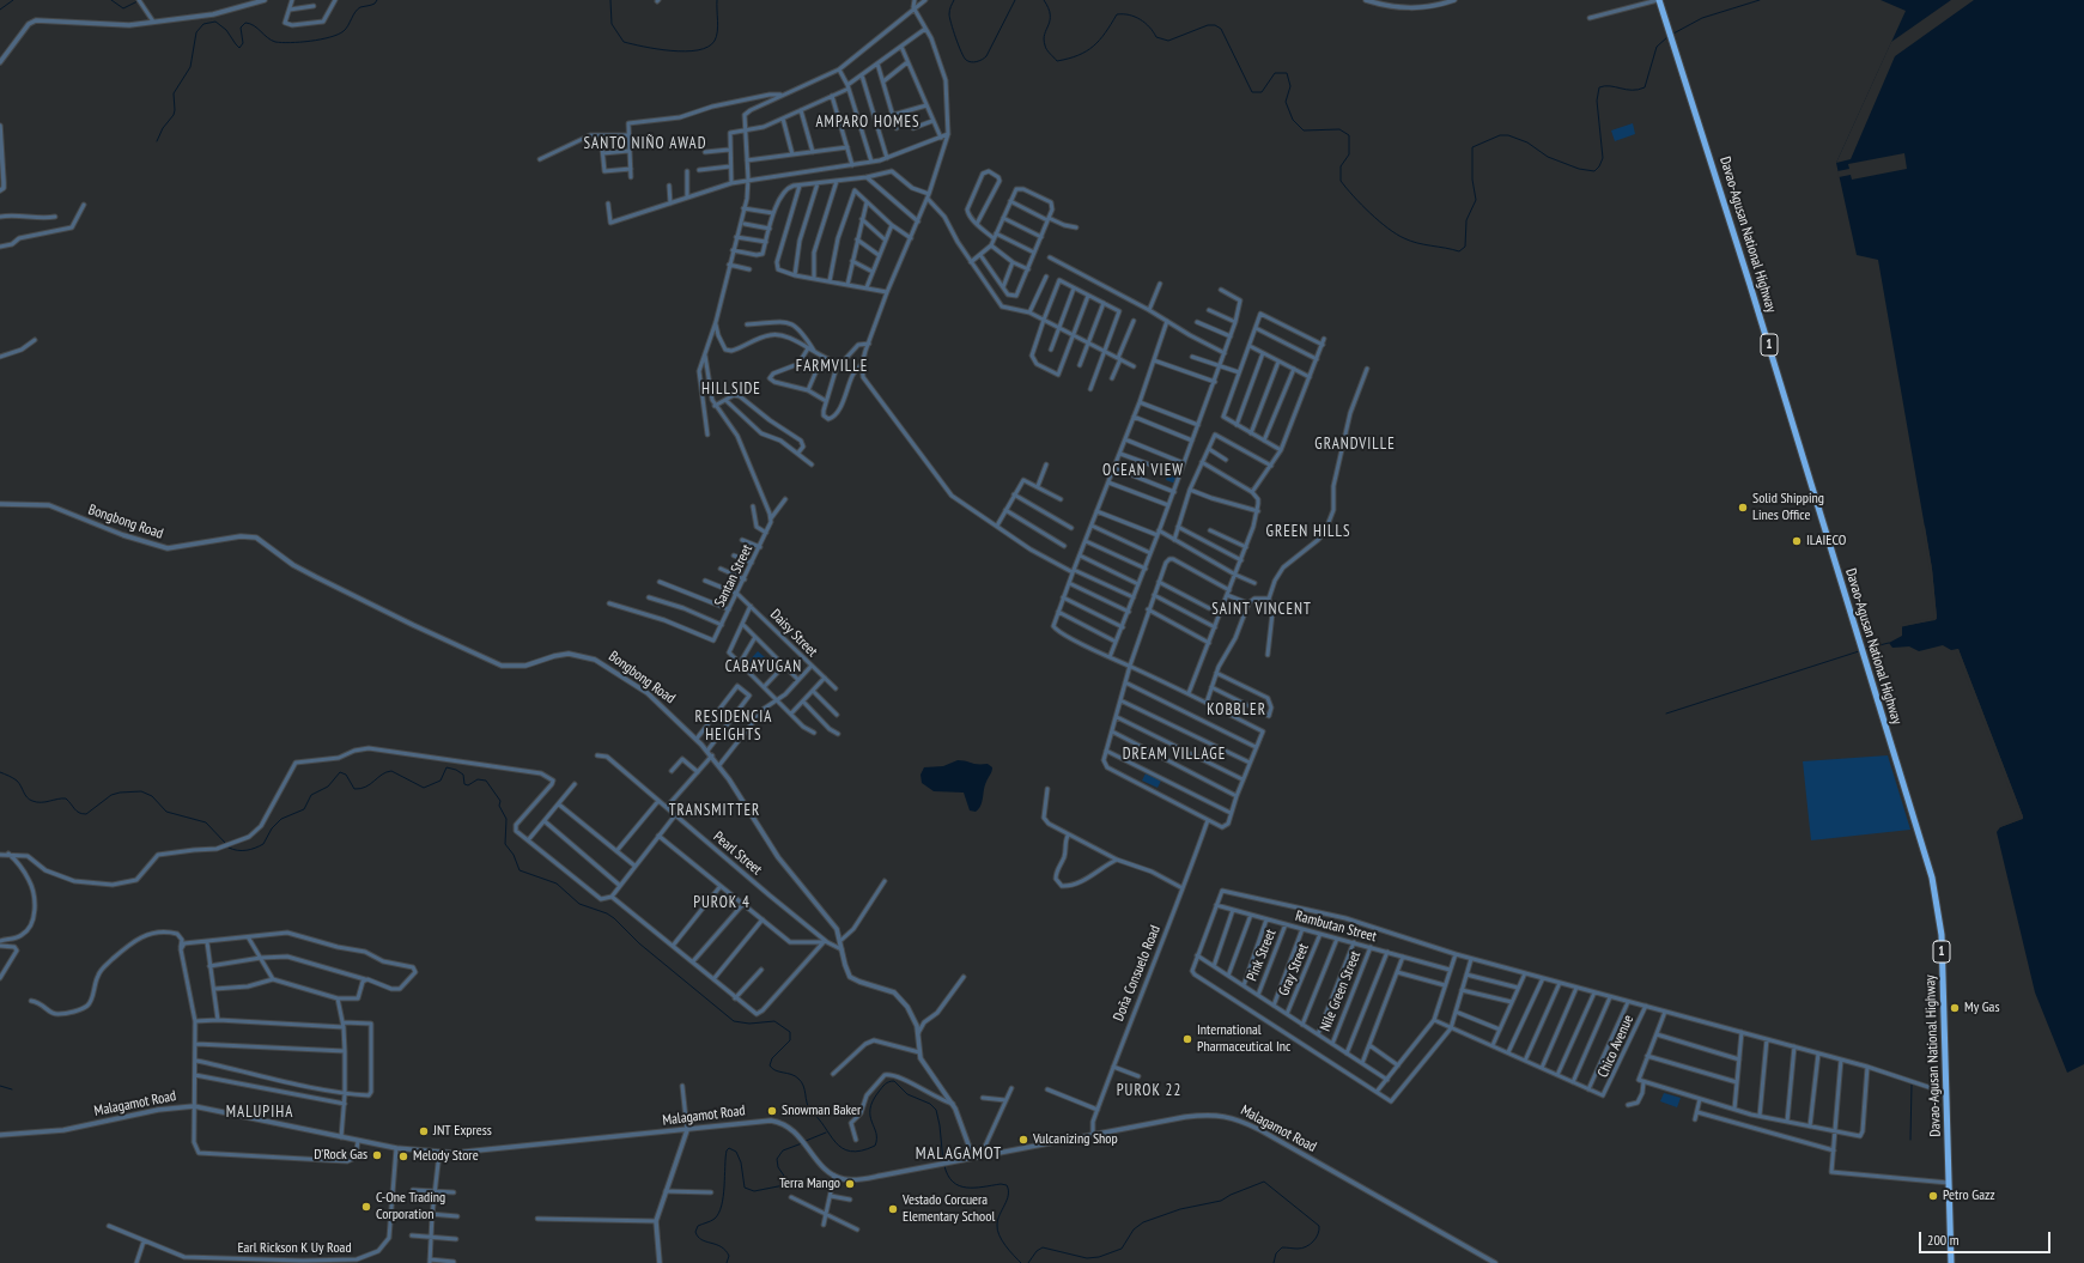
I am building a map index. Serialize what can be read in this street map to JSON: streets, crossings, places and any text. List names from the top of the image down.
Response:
{
  "streets": {
    "highway": ["Davao-Agusan National Highway", "1"],
    "street": [
      "Bongbong Road",
      "Santan Street",
      "Daisy Street",
      "Pearl Street",
      "Rambutan Street",
      "Pink Street",
      "Gray Street",
      "Doña Consuelo Road",
      "Nile Green Street",
      "Chico Avenue",
      "Malagamot Road",
      "Earl Rickson K Uy Road"
    ]
  },
  "crossings": [
    ["Bongbong Road", "Pearl Street"],
    ["Bongbong Road", "Malagamot Road"],
    ["Santan Street", "Daisy Street"],
    ["Rambutan Street", "Pink Street"],
    ["Rambutan Street", "Gray Street"],
    ["Rambutan Street", "Nile Green Street"],
    ["Doña Consuelo Road", "Malagamot Road"],
    ["Malagamot Road", "Earl Rickson K Uy Road"]
  ],
  "districts": [
    "AMPARO HOMES",
    "SANTO NIÑO AWAD",
    "FARMVILLE",
    "HILLSIDE",
    "GRANDVILLE",
    "OCEAN VIEW",
    "GREEN HILLS",
    "SAINT VINCENT",
    "CABAYUGAN",
    "KOBBLER",
    "RESIDENCIA HEIGHTS",
    "DREAM VILLAGE",
    "TRANSMITTER",
    "PUROK 4",
    "PUROK 22",
    "MALUPIHA",
    "MALAGAMOT"
  ],
  "places": [
    "Solid Shipping Lines Office",
    "ILAIECO",
    "My Gas",
    "International Pharmaceutical Inc",
    "Snowman Baker",
    "JNT Express",
    "Vulcanizing Shop",
    "D'Rock Gas",
    "Melody Store",
    "Terra Mango",
    "Petro Gazz",
    "C-One Trading Corporation",
    "Vestado Corcuera Elementary School"
  ],
  "scale_bar": "200 m"
}
